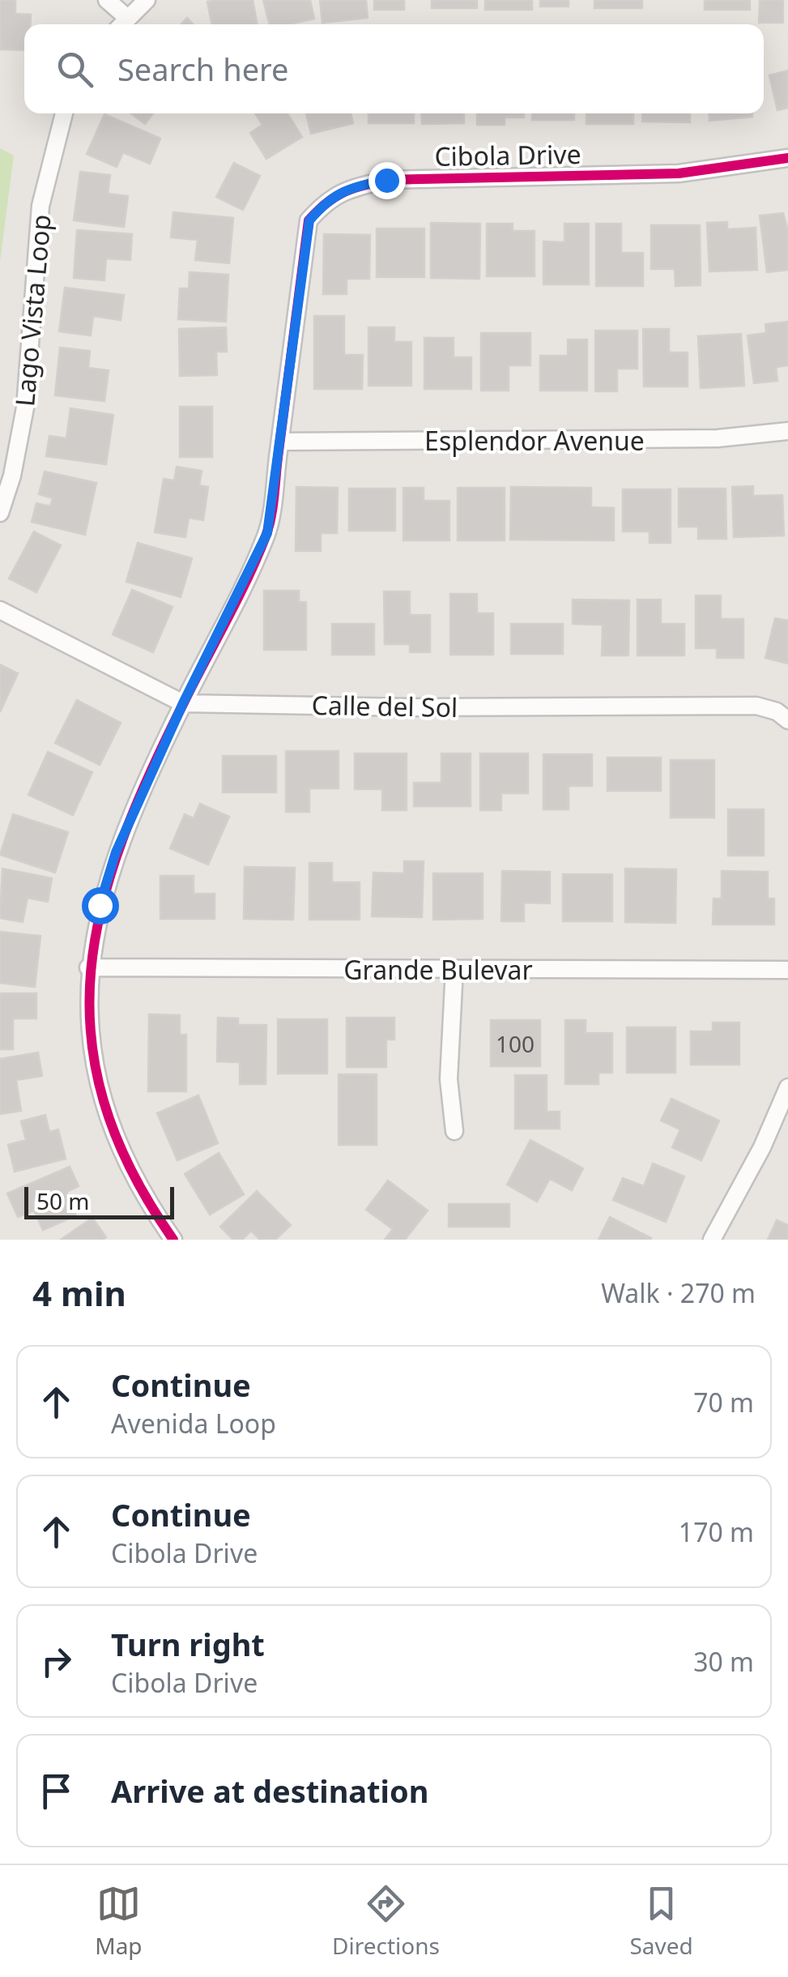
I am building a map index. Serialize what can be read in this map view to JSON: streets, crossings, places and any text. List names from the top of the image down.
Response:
{
  "streets": {
    "street": [
      "Cibola Drive",
      "Lago Vista Loop",
      "Esplendor Avenue",
      "Calle del Sol",
      "Grande Bulevar"
    ]
  },
  "crossings": [
    ["Cibola Drive", "Esplendor Avenue"],
    ["Cibola Drive", "Calle del Sol"],
    ["Cibola Drive", "Grande Bulevar"]
  ],
  "house_numbers": ["100"],
  "scale_bar": "50 m",
  "page": {
    "search": "Search here",
    "scale": "50 m",
    "heading": ["4 min", "Walk · 270 m"],
    "list": [
      ["Continue", "Avenida Loop", "70 m"],
      ["Continue", "Cibola Drive", "170 m"],
      ["Turn right", "Cibola Drive", "30 m"],
      "Arrive at destination"
    ],
    "nav": ["Map", "Directions", "Saved"]
  }
}
